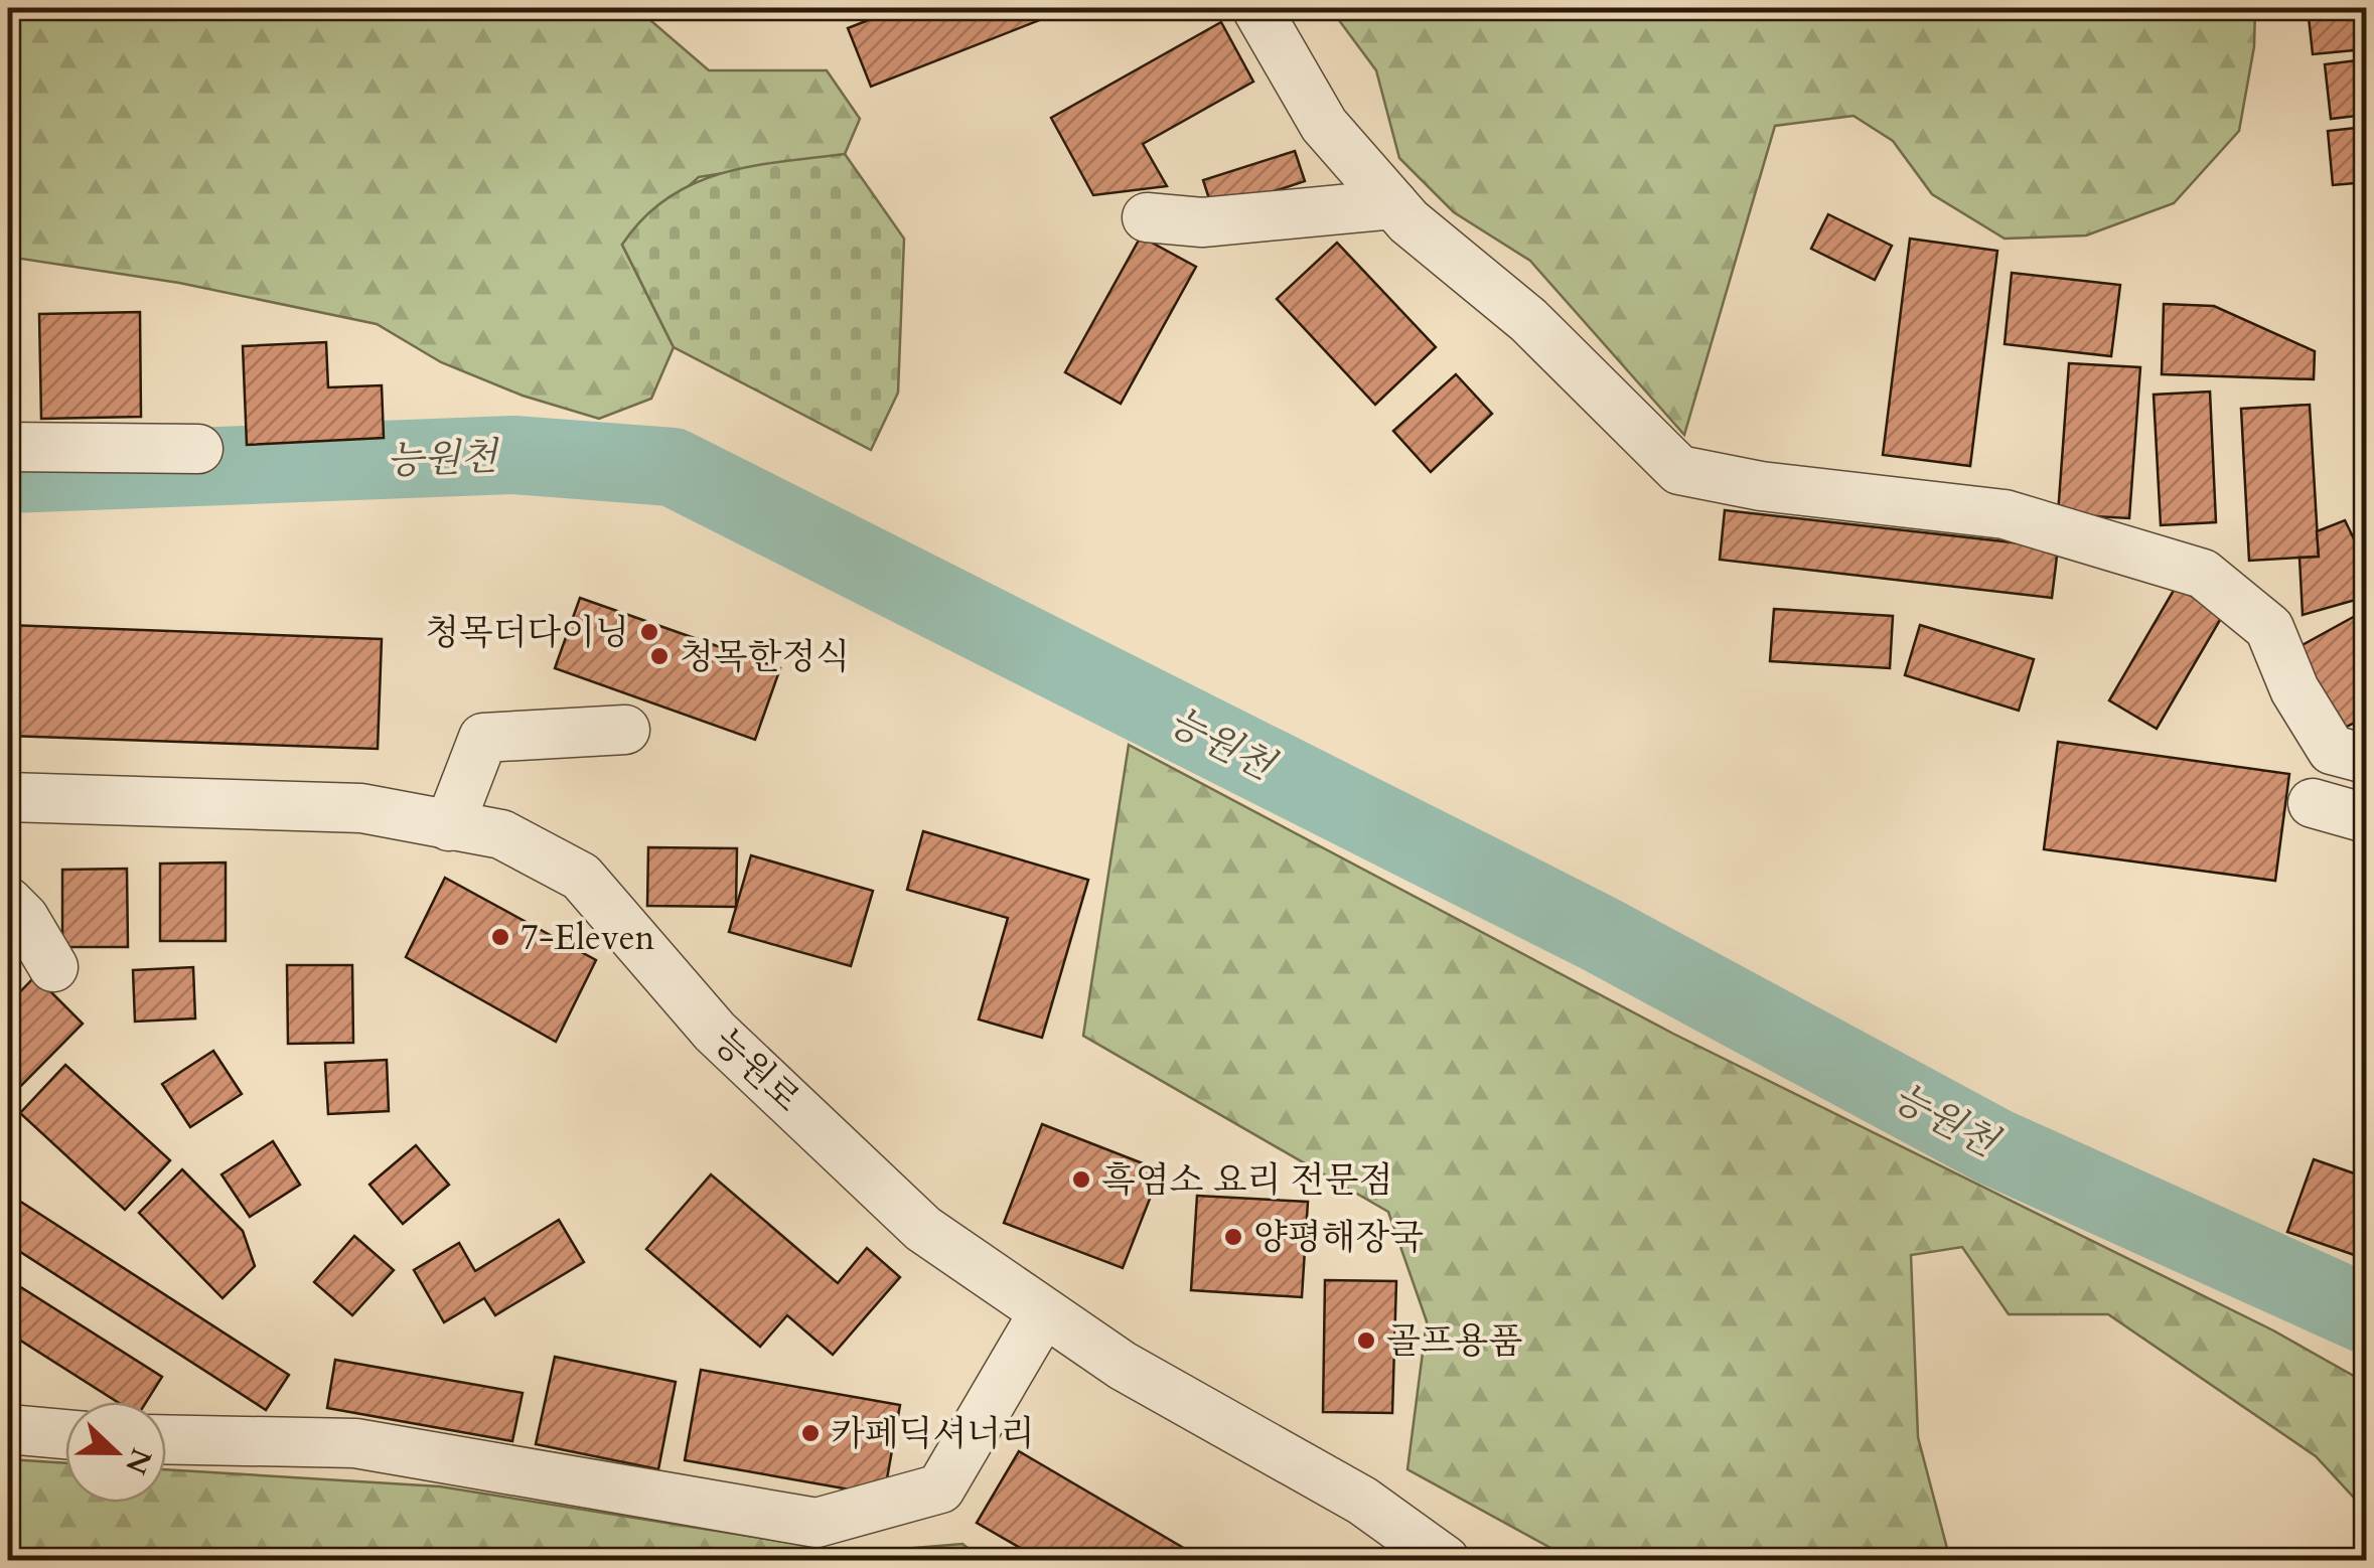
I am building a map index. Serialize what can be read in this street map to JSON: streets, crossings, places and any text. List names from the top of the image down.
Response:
{
  "streets": {
    "street": ["능원로"]
  },
  "water": ["능원천"],
  "places": [
    "청목더다이닝",
    "청목한정식",
    "7-Eleven",
    "흑염소 요리 전문점",
    "양평해장국",
    "골프용품",
    "카페딕셔너리"
  ],
  "north": "right"
}
